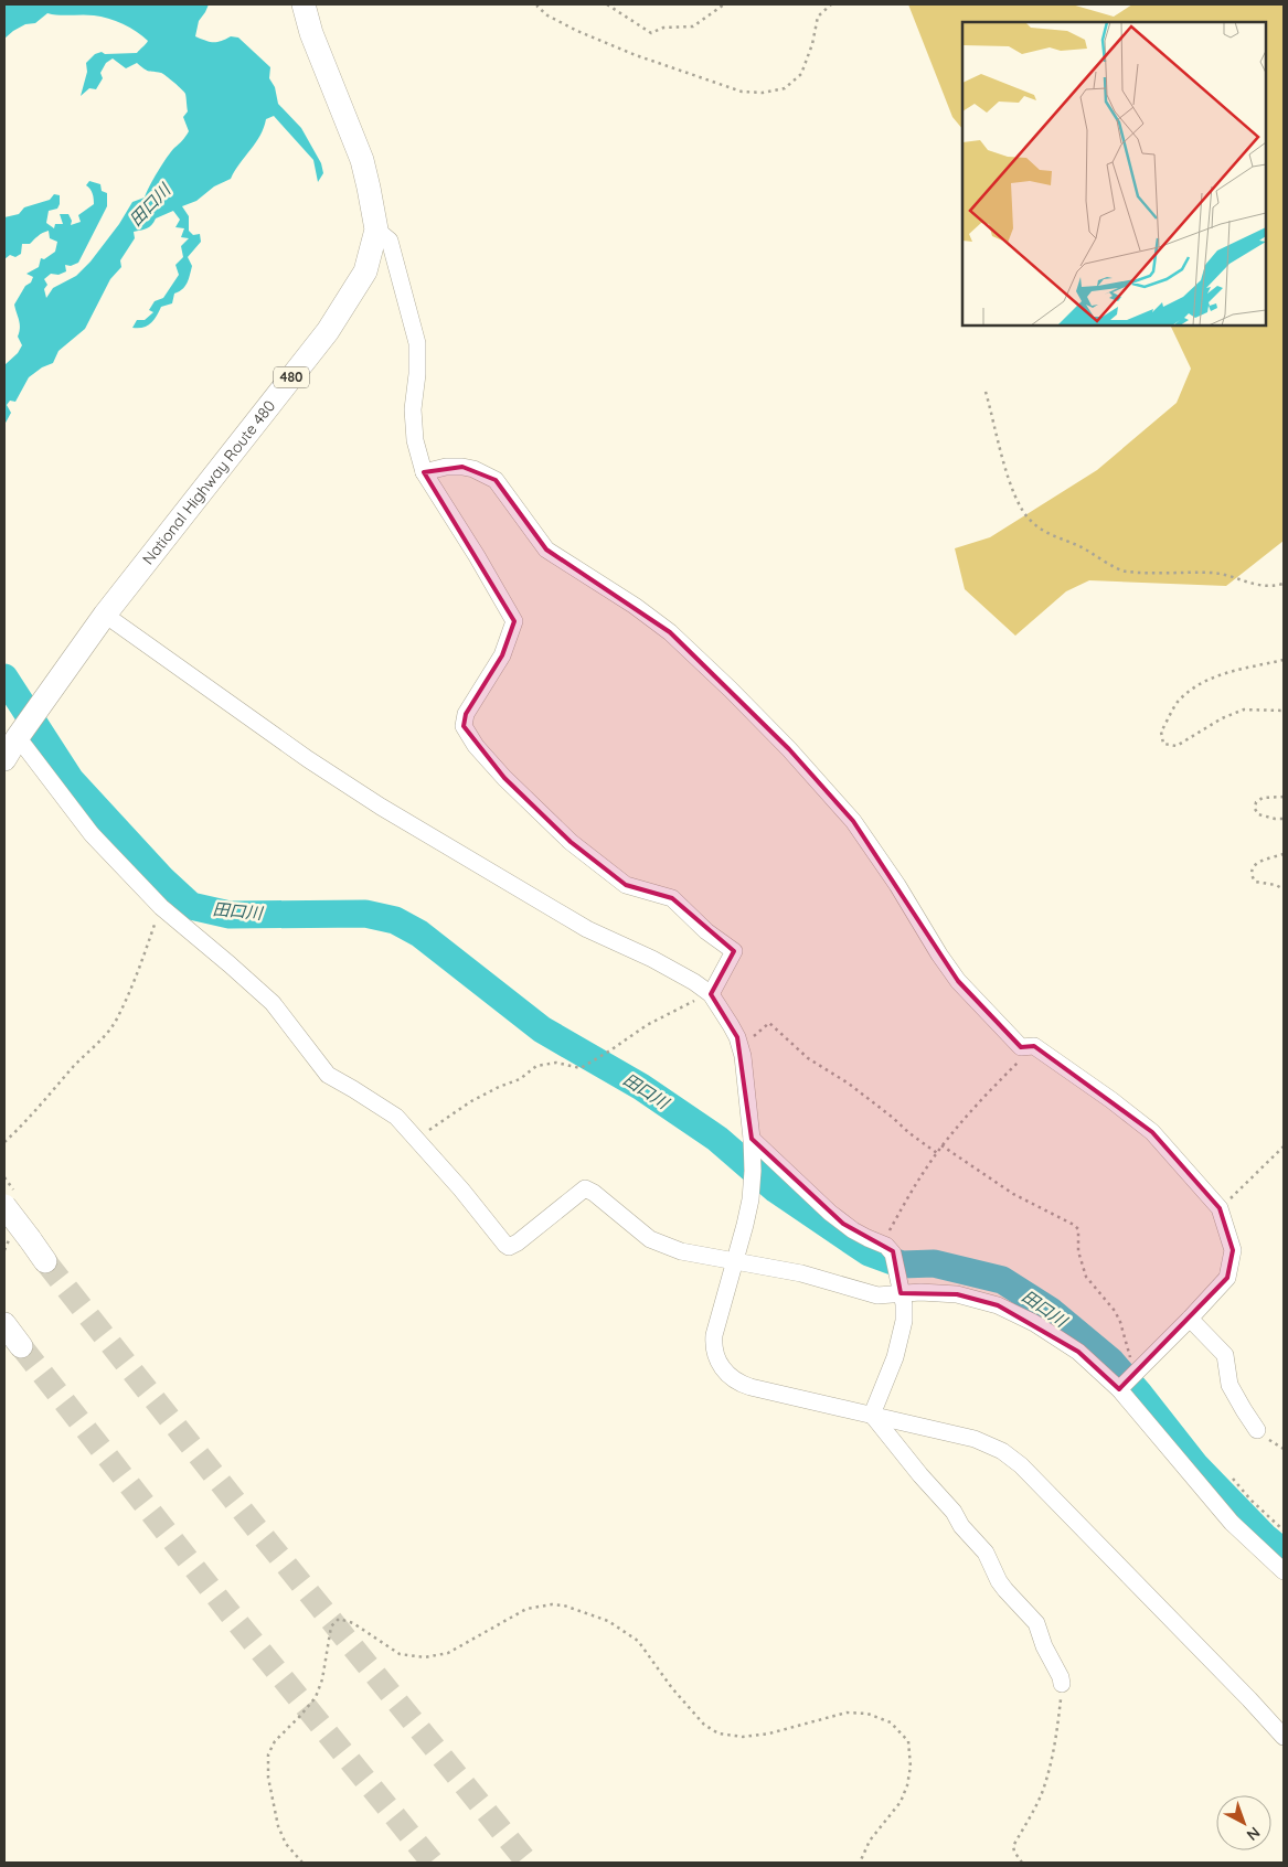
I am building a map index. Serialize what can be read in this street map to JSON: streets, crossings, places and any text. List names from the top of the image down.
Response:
{
  "streets": {
    "highway": ["480", "National Highway Route 480"]
  },
  "water": ["田口川"],
  "north": "bottom right"
}
